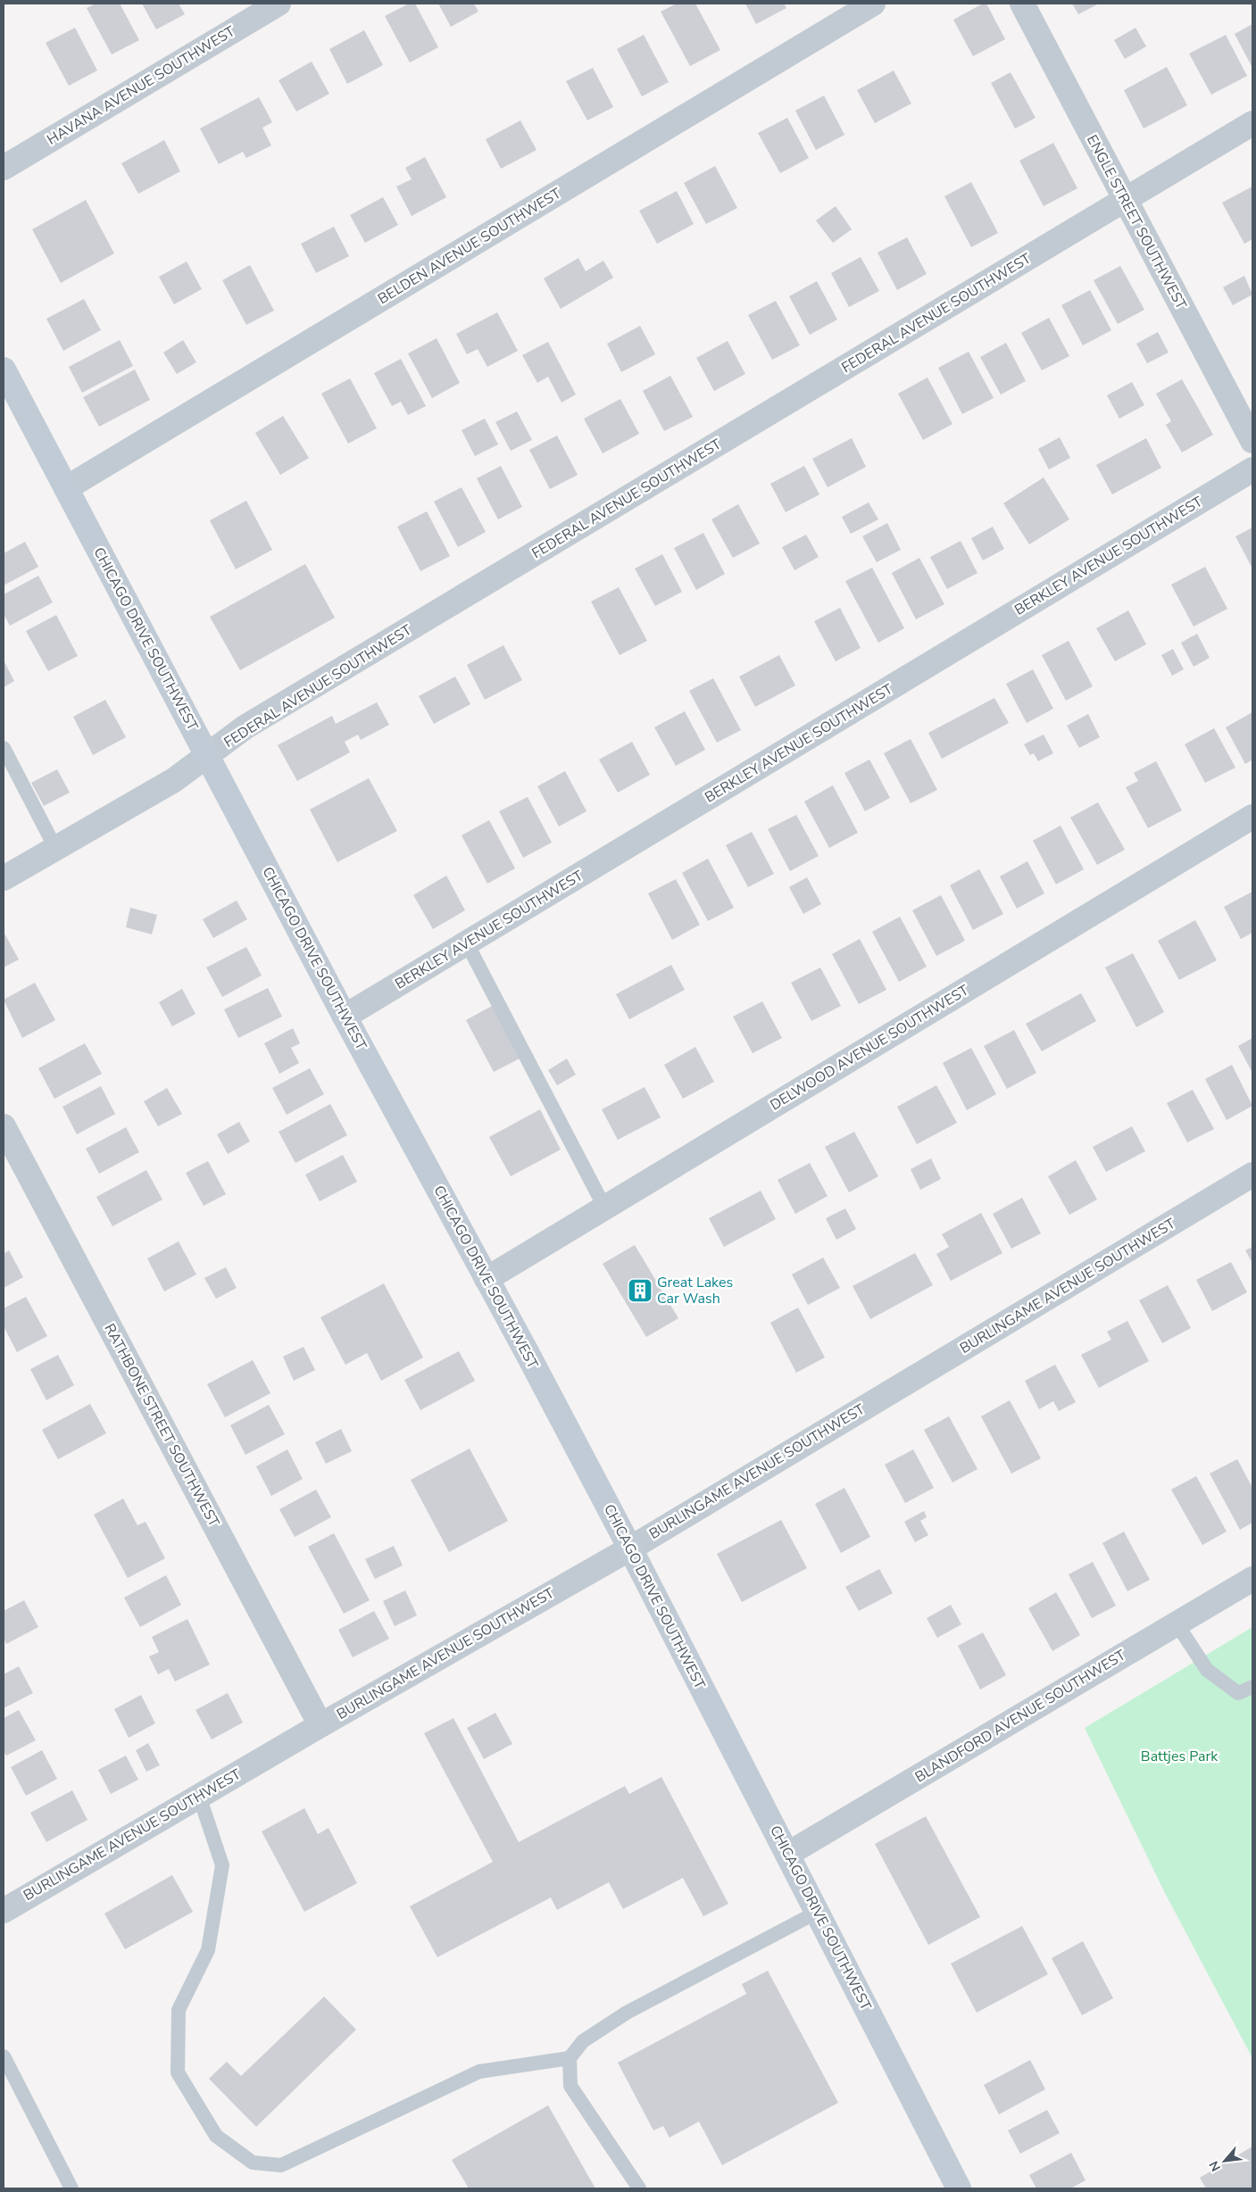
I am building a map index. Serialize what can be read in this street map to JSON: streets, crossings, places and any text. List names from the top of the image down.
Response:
{
  "streets": {
    "main road": ["CHICAGO DRIVE SOUTHWEST"],
    "street": [
      "HAVANA AVENUE SOUTHWEST",
      "ENGLE STREET SOUTHWEST",
      "BELDEN AVENUE SOUTHWEST",
      "FEDERAL AVENUE SOUTHWEST",
      "BERKLEY AVENUE SOUTHWEST",
      "DELWOOD AVENUE SOUTHWEST",
      "BURLINGAME AVENUE SOUTHWEST",
      "RATHBONE STREET SOUTHWEST",
      "BLANDFORD AVENUE SOUTHWEST"
    ]
  },
  "crossings": [
    ["ENGLE STREET SOUTHWEST", "FEDERAL AVENUE SOUTHWEST"],
    ["BELDEN AVENUE SOUTHWEST", "CHICAGO DRIVE SOUTHWEST"],
    ["FEDERAL AVENUE SOUTHWEST", "CHICAGO DRIVE SOUTHWEST"],
    ["BERKLEY AVENUE SOUTHWEST", "CHICAGO DRIVE SOUTHWEST"],
    ["CHICAGO DRIVE SOUTHWEST", "DELWOOD AVENUE SOUTHWEST"],
    ["CHICAGO DRIVE SOUTHWEST", "BURLINGAME AVENUE SOUTHWEST"],
    ["CHICAGO DRIVE SOUTHWEST", "BLANDFORD AVENUE SOUTHWEST"],
    ["BURLINGAME AVENUE SOUTHWEST", "RATHBONE STREET SOUTHWEST"]
  ],
  "parks": ["Battjes Park"],
  "places": {
    "building": ["Great Lakes Car Wash"]
  },
  "north": "bottom left"
}
